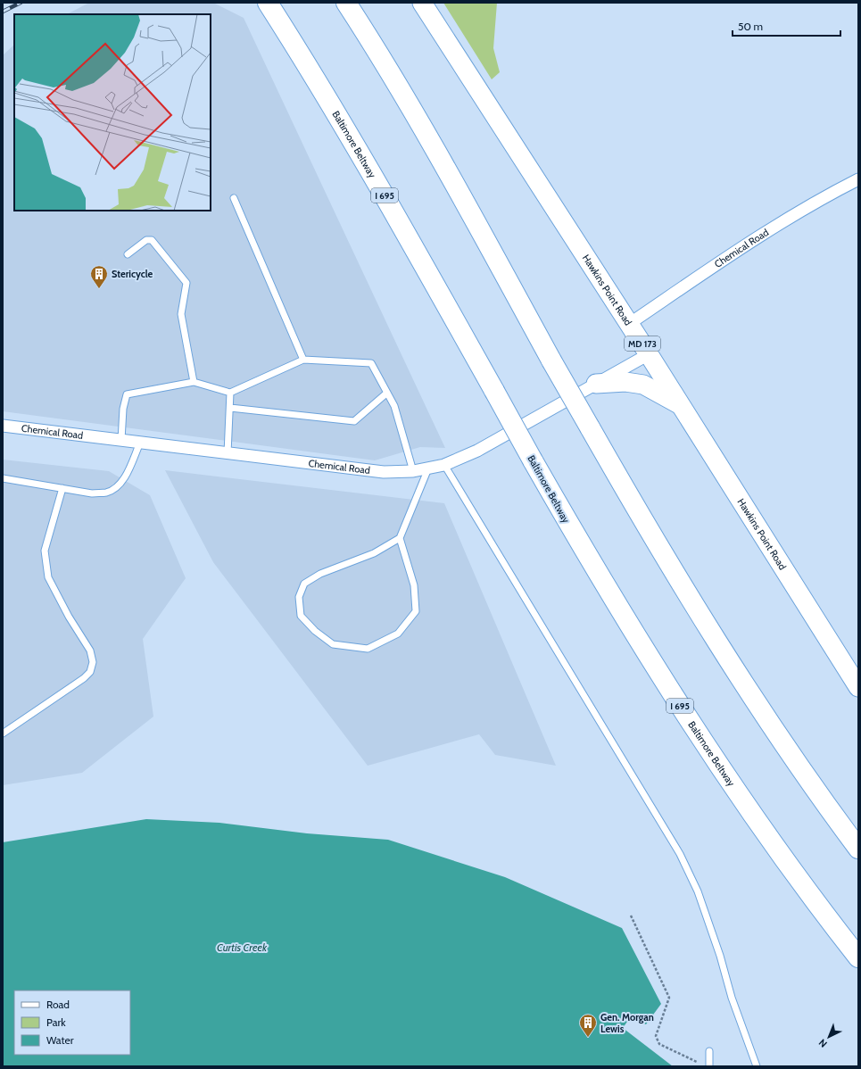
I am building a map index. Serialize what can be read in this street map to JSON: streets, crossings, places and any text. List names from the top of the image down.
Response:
{
  "streets": {
    "highway": ["Baltimore Beltway", "I 695"],
    "main road": ["Hawkins Point Road", "MD 173"],
    "street": ["Chemical Road"]
  },
  "crossings": [
    ["Chemical Road", "Hawkins Point Road"]
  ],
  "water": ["Curtis Creek"],
  "places": {
    "building": ["Stericycle", "Gen. Morgan Lewis"]
  },
  "legend": ["Road", "Park", "Water"],
  "scale_bar": "50 m",
  "north": "bottom left"
}
